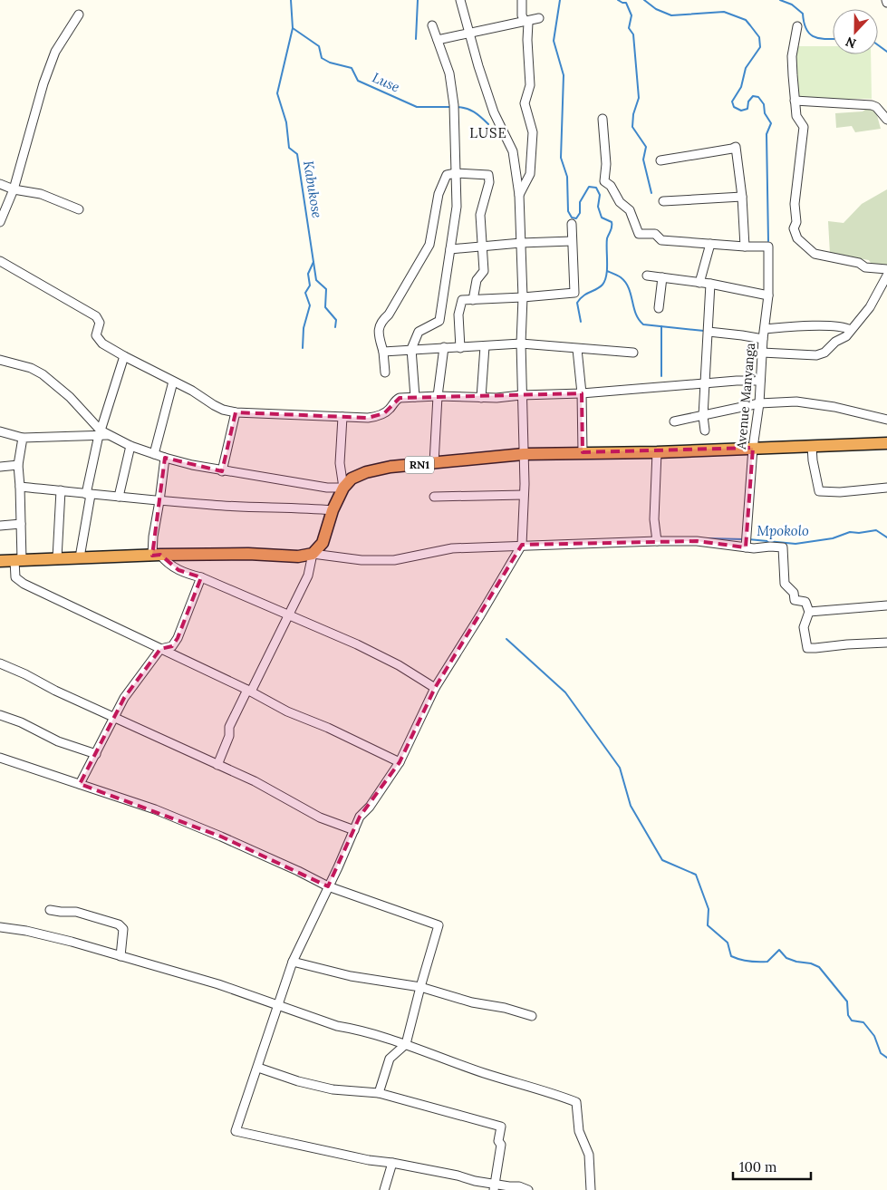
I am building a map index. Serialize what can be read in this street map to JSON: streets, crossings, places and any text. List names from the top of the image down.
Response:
{
  "streets": {
    "highway": ["RN1"],
    "street": ["Avenue Manyanga"]
  },
  "crossings": [
    ["Avenue Manyanga", "RN1"]
  ],
  "districts": ["LUSE"],
  "water": ["Luse", "Kabukose", "Mpokolo"],
  "scale_bar": "100 m",
  "north": "bottom"
}
